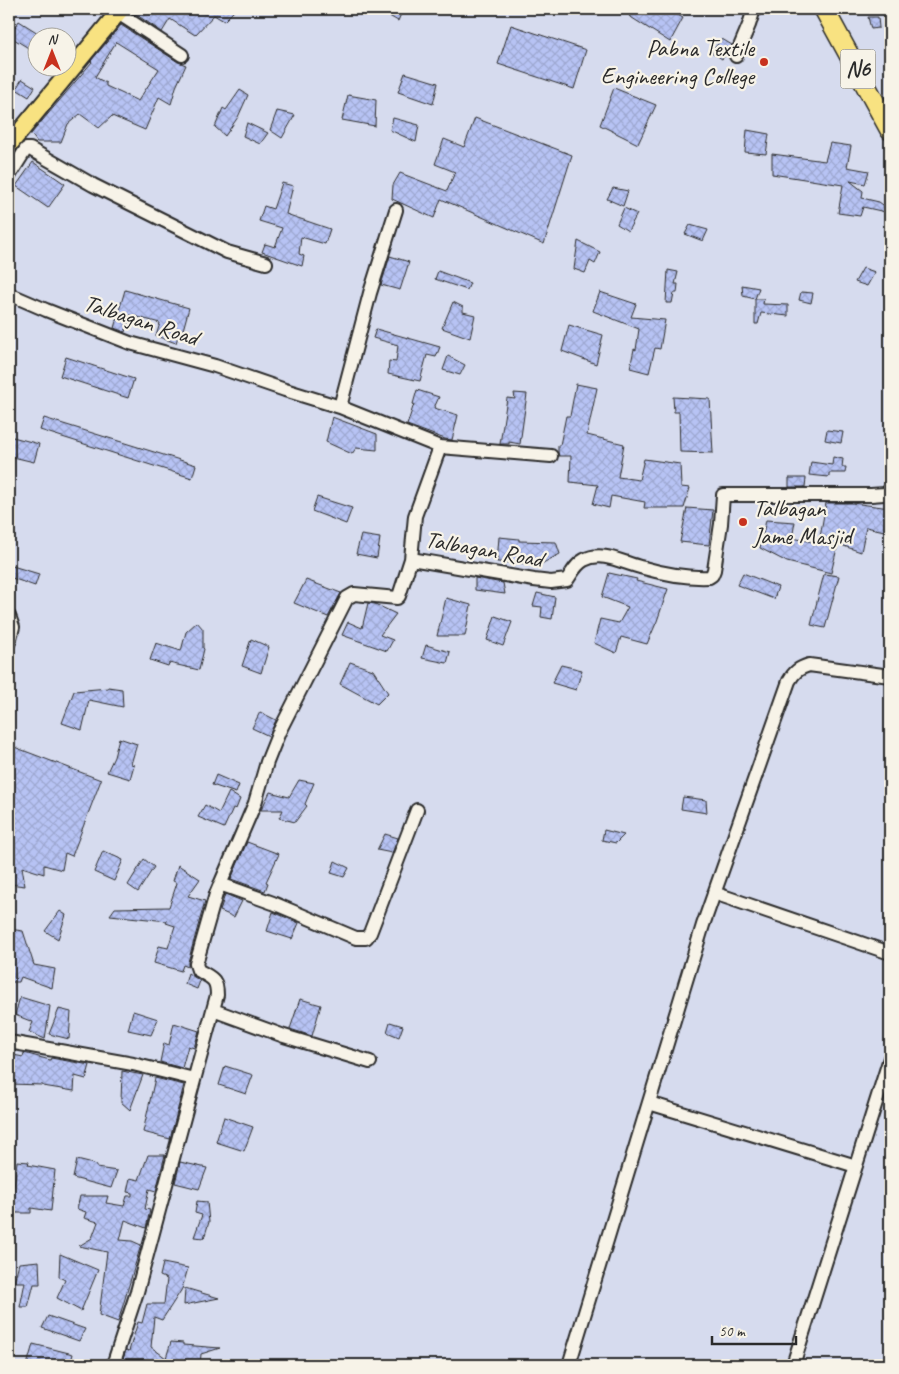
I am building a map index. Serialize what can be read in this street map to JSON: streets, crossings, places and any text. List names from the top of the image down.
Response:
{
  "streets": {
    "highway": ["N6"],
    "street": ["Talbagan Road"]
  },
  "places": ["Pabna Textile Engineering College", "Talbagan Jame Masjid"],
  "scale_bar": "50 m",
  "north": "top"
}
